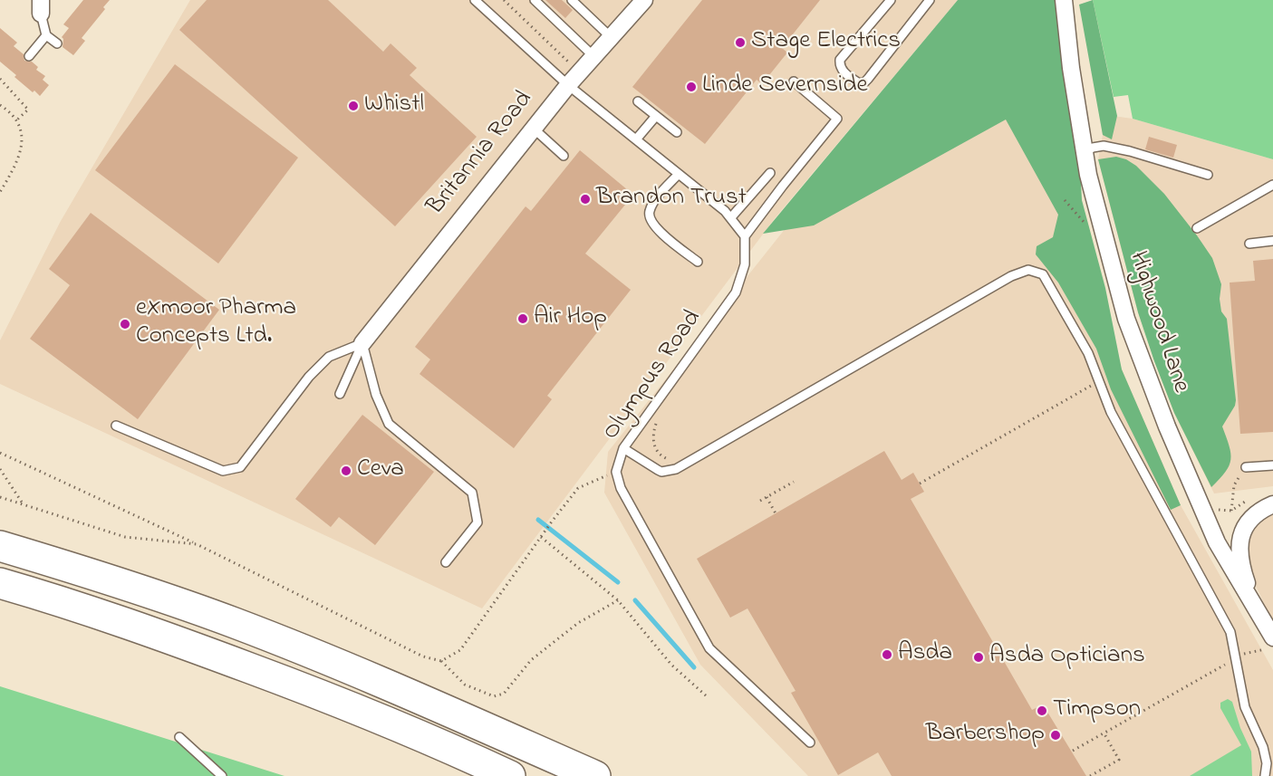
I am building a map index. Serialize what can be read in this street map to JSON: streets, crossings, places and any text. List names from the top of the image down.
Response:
{
  "streets": {
    "street": ["Britannia Road", "Highwood Lane"],
    "lane": ["Olympus Road"]
  },
  "places": [
    "Stage Electrics",
    "Linde Severnside",
    "Whistl",
    "Brandon Trust",
    "Air Hop",
    "eXmoor Pharma Concepts Ltd.",
    "Ceva",
    "Asda",
    "Asda Opticians",
    "Timpson",
    "Barbershop"
  ]
}
